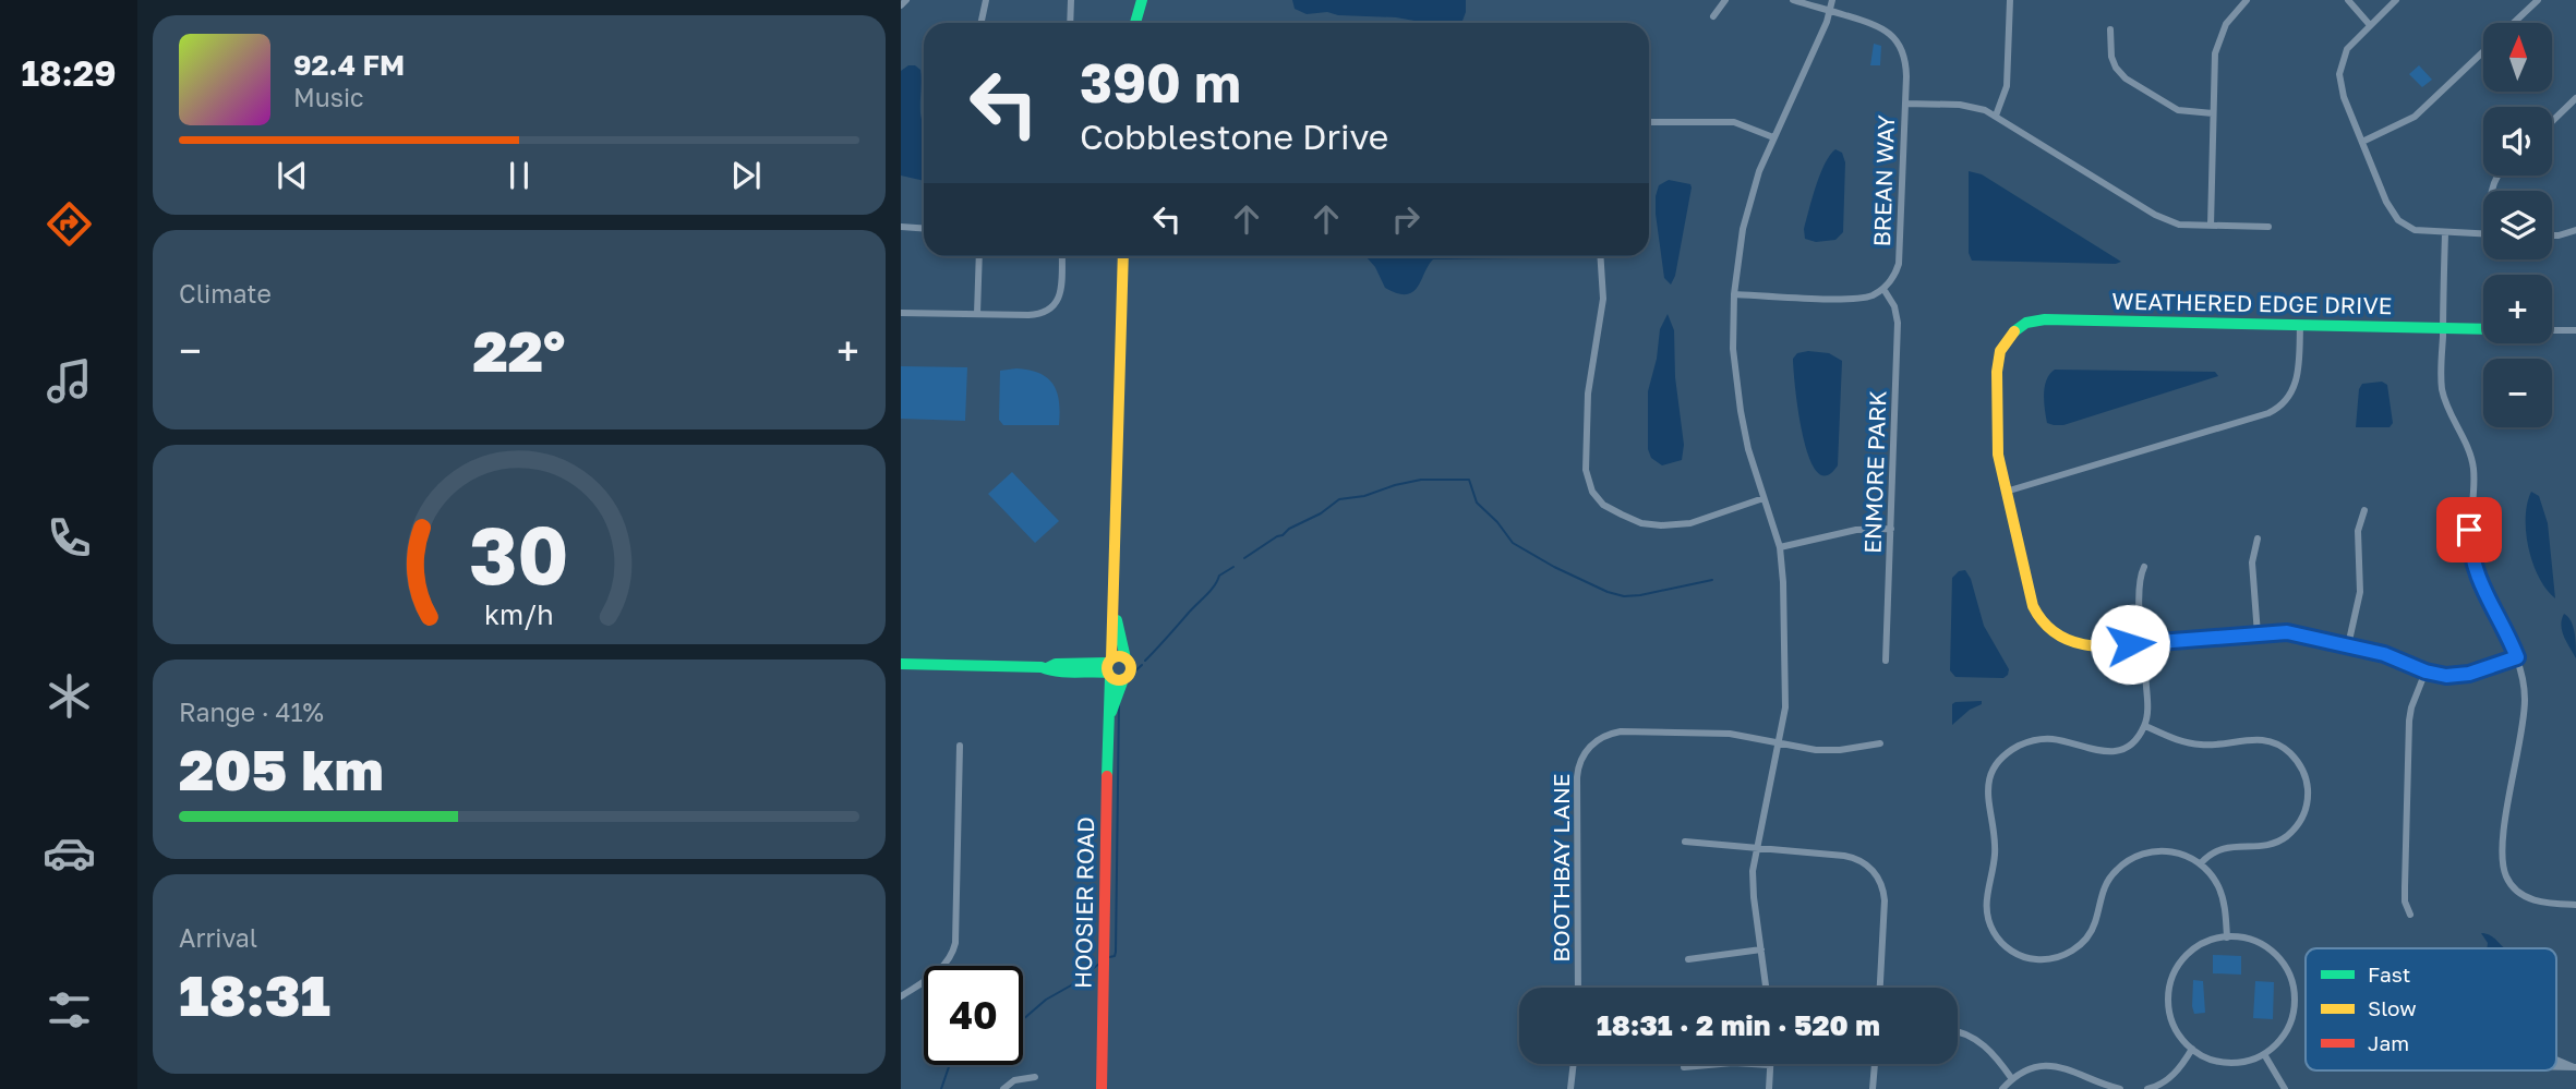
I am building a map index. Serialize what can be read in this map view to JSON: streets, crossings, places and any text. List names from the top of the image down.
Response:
{
  "streets": {
    "street": [
      "BREAN WAY",
      "WEATHERED EDGE DRIVE",
      "ENMORE PARK",
      "BOOTHBAY LANE",
      "HOOSIER ROAD"
    ]
  },
  "crossings": [
    ["BREAN WAY", "ENMORE PARK"]
  ],
  "legend": ["Fast", "Slow", "Jam"],
  "north": "top",
  "page": {
    "tabs": "18:29",
    "map_buttons": ["+", "−"],
    "turn": ["390 m", "Cobblestone Drive"],
    "song": ["92.4 FM", "Music"],
    "tile": [
      "Climate",
      ["Range · 41%", "205 km"],
      ["Arrival", "18:31"]
    ],
    "heat": ["−", "22°", "+"],
    "limit": "40",
    "trip": "18:31 · 2 min · 520 m",
    "gauge": ["30", "km/h"]
  }
}
